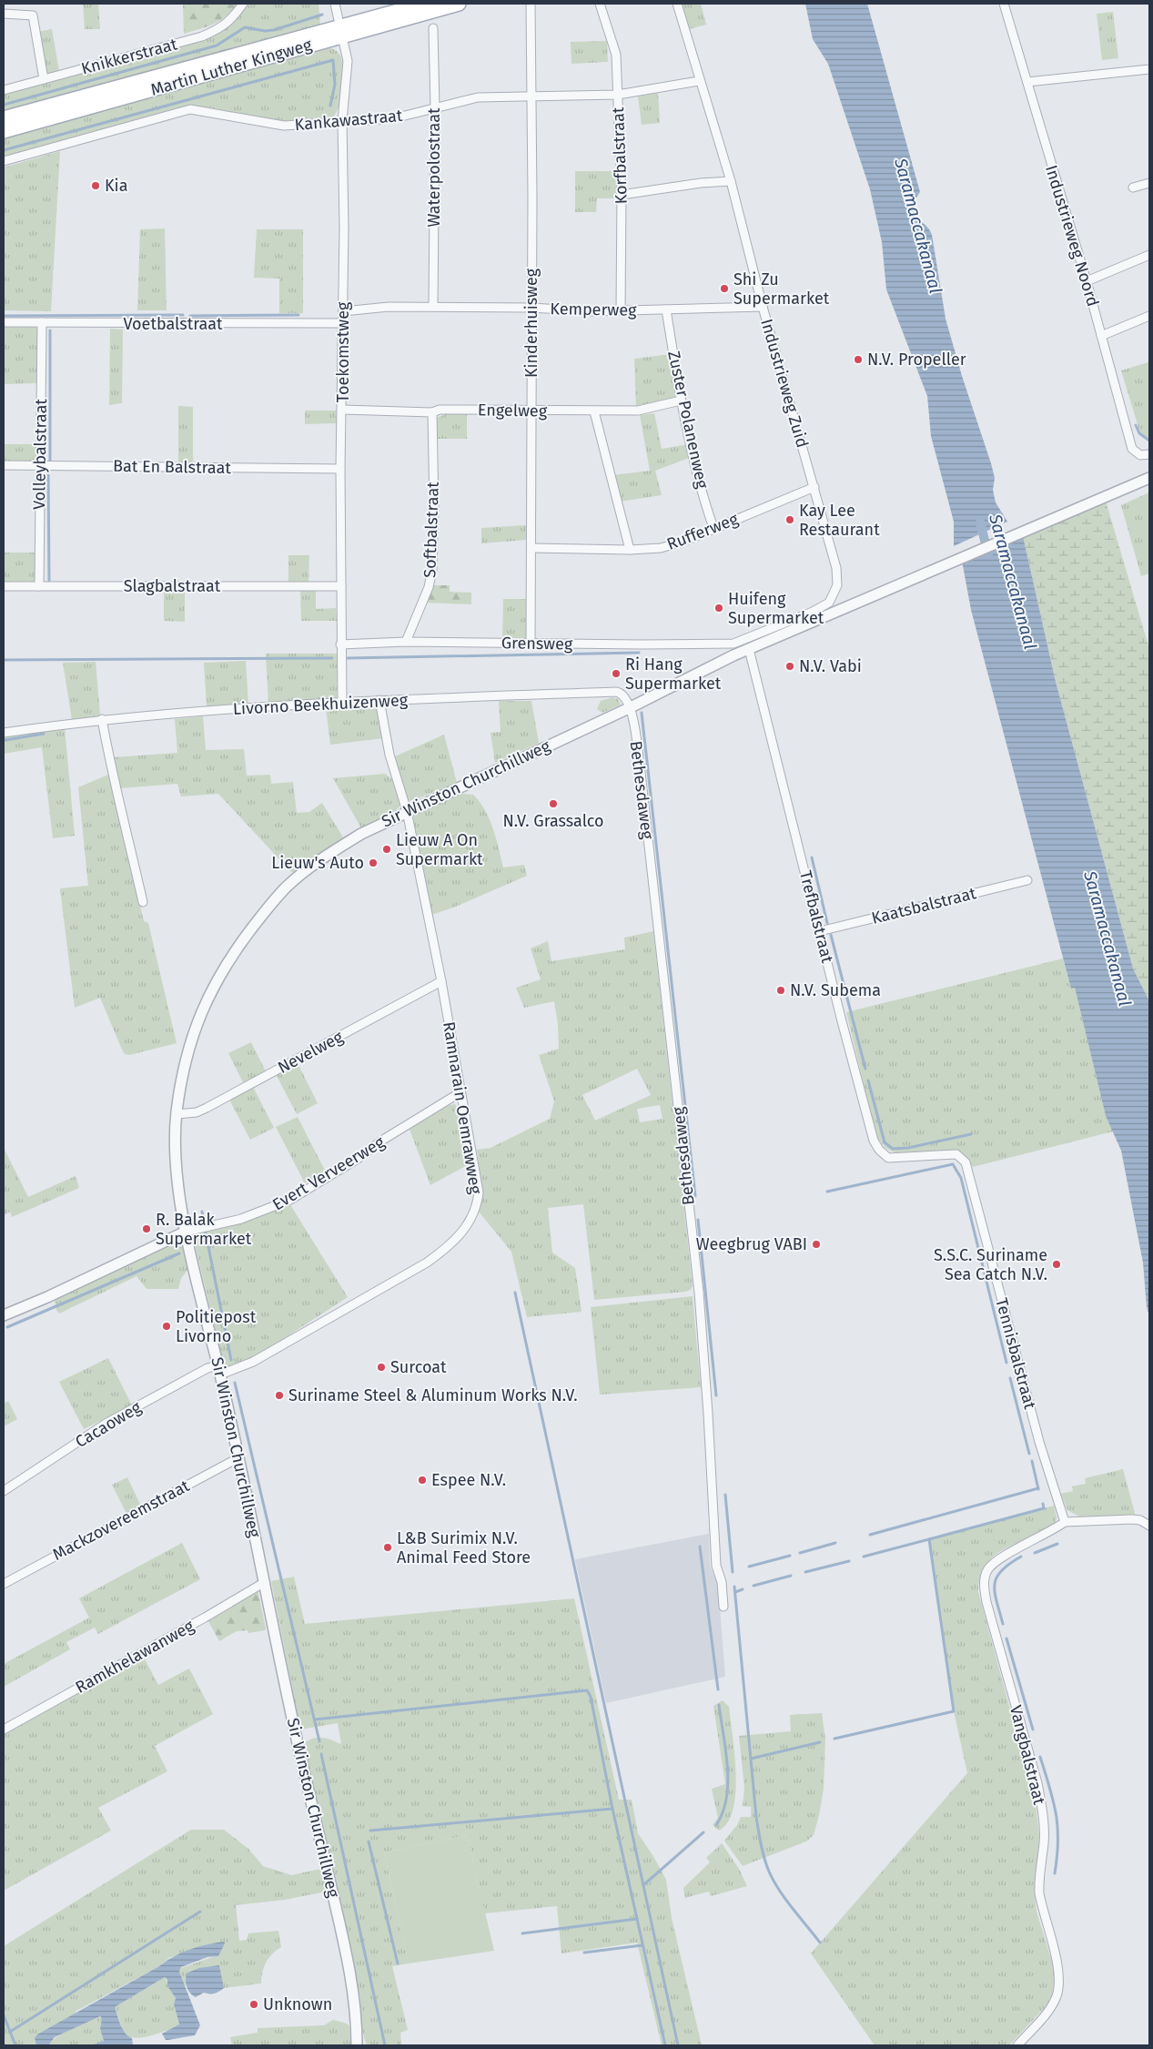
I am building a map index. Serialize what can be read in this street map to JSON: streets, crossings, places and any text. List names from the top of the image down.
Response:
{
  "streets": {
    "main road": ["Martin Luther Kingweg"],
    "street": [
      "Knikkerstraat",
      "Kankawastraat",
      "Korfbalstraat",
      "Waterpolostraat",
      "Industrieweg Noord",
      "Kemperweg",
      "Kinderhuisweg",
      "Voetbalstraat",
      "Toekomstweg",
      "Industrieweg Zuid",
      "Engelweg",
      "Zuster Polanenweg",
      "Volleybalstraat",
      "Bat En Balstraat",
      "Softbalstraat",
      "Rufferweg",
      "Slagbalstraat",
      "Grensweg",
      "Livorno Beekhuizenweg",
      "Sir Winston Churchillweg",
      "Bethesdaweg",
      "Kaatsbalstraat",
      "Trefbalstraat",
      "Nevelweg",
      "Ramnarain Oemrawweg",
      "Evert Verveerweg",
      "Tennisbalstraat",
      "Cacaoweg",
      "Mackzovereemstraat",
      "Ramkhelawanweg",
      "Vangbalstraat"
    ]
  },
  "crossings": [
    ["Martin Luther Kingweg", "Toekomstweg"],
    ["Kankawastraat", "Korfbalstraat"],
    ["Kankawastraat", "Waterpolostraat"],
    ["Kankawastraat", "Kinderhuisweg"],
    ["Kankawastraat", "Toekomstweg"],
    ["Kankawastraat", "Industrieweg Zuid"],
    ["Korfbalstraat", "Kemperweg"],
    ["Waterpolostraat", "Kemperweg"],
    ["Kemperweg", "Kinderhuisweg"],
    ["Kemperweg", "Toekomstweg"],
    ["Kemperweg", "Industrieweg Zuid"],
    ["Kemperweg", "Zuster Polanenweg"],
    ["Kinderhuisweg", "Engelweg"],
    ["Kinderhuisweg", "Rufferweg"],
    ["Kinderhuisweg", "Grensweg"],
    ["Voetbalstraat", "Toekomstweg"],
    ["Voetbalstraat", "Volleybalstraat"],
    ["Toekomstweg", "Engelweg"],
    ["Toekomstweg", "Bat En Balstraat"],
    ["Toekomstweg", "Slagbalstraat"],
    ["Toekomstweg", "Grensweg"],
    ["Toekomstweg", "Livorno Beekhuizenweg"],
    ["Industrieweg Zuid", "Rufferweg"],
    ["Industrieweg Zuid", "Grensweg"],
    ["Industrieweg Zuid", "Sir Winston Churchillweg"],
    ["Industrieweg Zuid", "Trefbalstraat"],
    ["Engelweg", "Zuster Polanenweg"],
    ["Engelweg", "Softbalstraat"],
    ["Zuster Polanenweg", "Rufferweg"],
    ["Volleybalstraat", "Bat En Balstraat"],
    ["Volleybalstraat", "Slagbalstraat"],
    ["Softbalstraat", "Grensweg"],
    ["Grensweg", "Sir Winston Churchillweg"],
    ["Grensweg", "Trefbalstraat"],
    ["Livorno Beekhuizenweg", "Sir Winston Churchillweg"],
    ["Livorno Beekhuizenweg", "Bethesdaweg"],
    ["Livorno Beekhuizenweg", "Ramnarain Oemrawweg"],
    ["Sir Winston Churchillweg", "Bethesdaweg"],
    ["Sir Winston Churchillweg", "Trefbalstraat"],
    ["Sir Winston Churchillweg", "Nevelweg"],
    ["Sir Winston Churchillweg", "Ramnarain Oemrawweg"],
    ["Sir Winston Churchillweg", "Evert Verveerweg"],
    ["Sir Winston Churchillweg", "Cacaoweg"],
    ["Sir Winston Churchillweg", "Mackzovereemstraat"],
    ["Sir Winston Churchillweg", "Ramkhelawanweg"],
    ["Kaatsbalstraat", "Trefbalstraat"],
    ["Trefbalstraat", "Tennisbalstraat"],
    ["Nevelweg", "Ramnarain Oemrawweg"],
    ["Ramnarain Oemrawweg", "Evert Verveerweg"],
    ["Ramnarain Oemrawweg", "Cacaoweg"],
    ["Tennisbalstraat", "Vangbalstraat"]
  ],
  "water": ["Saramaccakanaal"],
  "places": [
    "Kia",
    "Shi Zu Supermarket",
    "N.V. Propeller",
    "Kay Lee Restaurant",
    "Huifeng Supermarket",
    "N.V. Vabi",
    "Ri Hang Supermarket",
    "N.V. Grassalco",
    "Lieuw A On Supermarkt",
    "Lieuw's Auto",
    "N.V. Subema",
    "R. Balak Supermarket",
    "Weegbrug VABI",
    "S.S.C. Suriname Sea Catch N.V.",
    "Politiepost Livorno",
    "Surcoat",
    "Suriname Steel & Aluminum Works N.V.",
    "Espee N.V.",
    "L&B Surimix N.V. Animal Feed Store",
    "Unknown"
  ]
}
